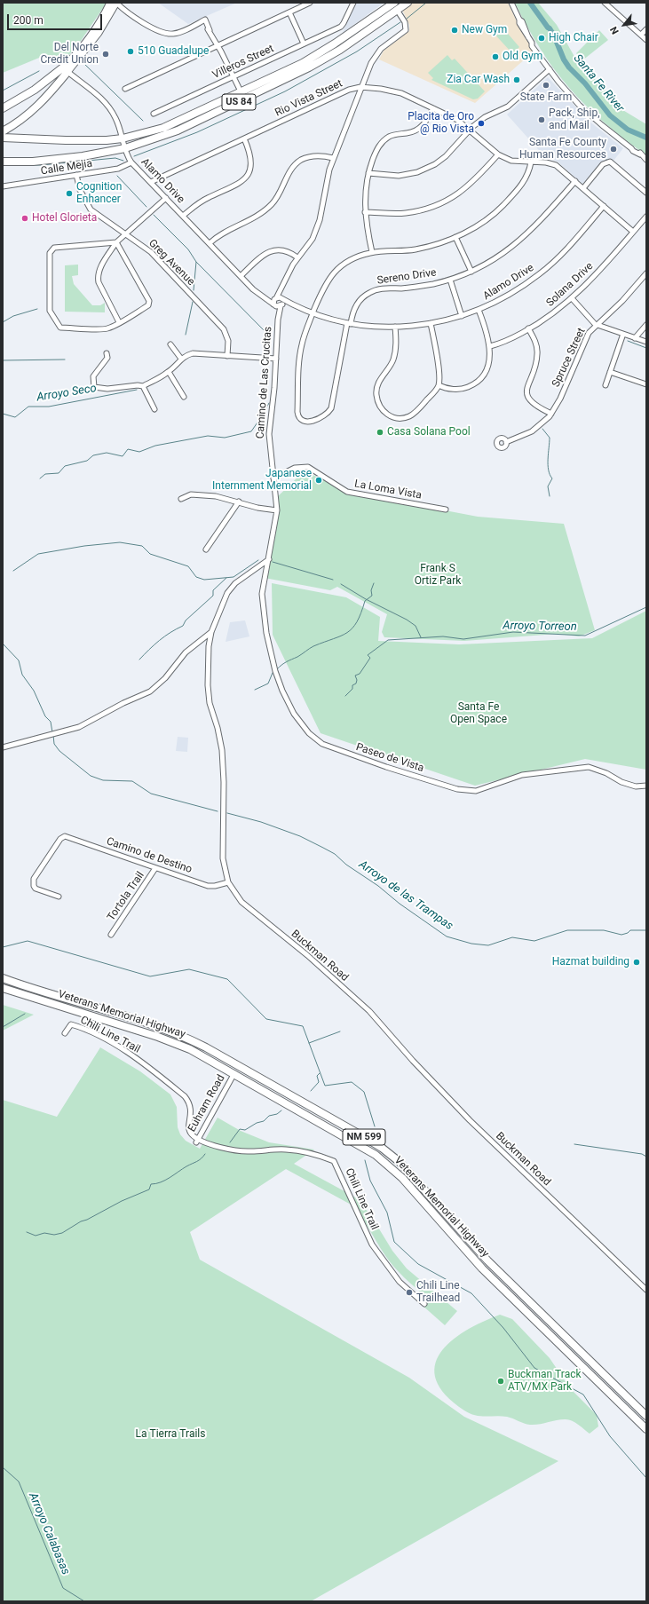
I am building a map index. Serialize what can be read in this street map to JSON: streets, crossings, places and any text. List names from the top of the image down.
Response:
{
  "streets": {
    "highway": ["US 84", "Veterans Memorial Highway", "NM 599"],
    "street": [
      "Villeros Street",
      "Rio Vista Street",
      "Calle Mejia",
      "Alamo Drive",
      "Greg Avenue",
      "Sereno Drive",
      "Solana Drive",
      "Spruce Street",
      "Camino de Las Crucitas",
      "La Loma Vista",
      "Paseo de Vista",
      "Camino de Destino",
      "Tortola Trail",
      "Buckman Road",
      "Chili Line Trail",
      "Euhram Road"
    ]
  },
  "crossings": [
    ["Rio Vista Street", "Alamo Drive"],
    ["Rio Vista Street", "Sereno Drive"],
    ["Rio Vista Street", "Solana Drive"],
    ["US 84", "Alamo Drive"],
    ["Calle Mejia", "Alamo Drive"],
    ["Calle Mejia", "Greg Avenue"],
    ["Alamo Drive", "Sereno Drive"],
    ["Alamo Drive", "Camino de Las Crucitas"],
    ["Camino de Las Crucitas", "La Loma Vista"],
    ["Camino de Las Crucitas", "Paseo de Vista"],
    ["Paseo de Vista", "Buckman Road"],
    ["Camino de Destino", "Tortola Trail"],
    ["Camino de Destino", "Buckman Road"],
    ["Veterans Memorial Highway", "Euhram Road"],
    ["Chili Line Trail", "Euhram Road"]
  ],
  "water": [
    "Santa Fe River",
    "Arroyo Seco",
    "Arroyo Torreon",
    "Arroyo de las Trampas",
    "Arroyo Calabasas"
  ],
  "parks": ["Frank S Ortiz Park", "Santa Fe Open Space", "La Tierra Trails"],
  "places": [
    "New Gym",
    "High Chair",
    "510 Guadalupe",
    "Del Norte Credit Union",
    "Old Gym",
    "Zia Car Wash",
    "State Farm",
    "Pack, Ship, and Mail",
    "Placita de Oro @ Rio Vista",
    "Santa Fe County Human Resources",
    "Cognition Enhancer",
    "Hotel Glorieta",
    "Casa Solana Pool",
    "Japanese Internment Memorial",
    "Hazmat building",
    "Chili Line Trailhead",
    "Buckman Track ATV/MX Park"
  ],
  "scale_bar": "200 m",
  "north": "bottom left"
}
